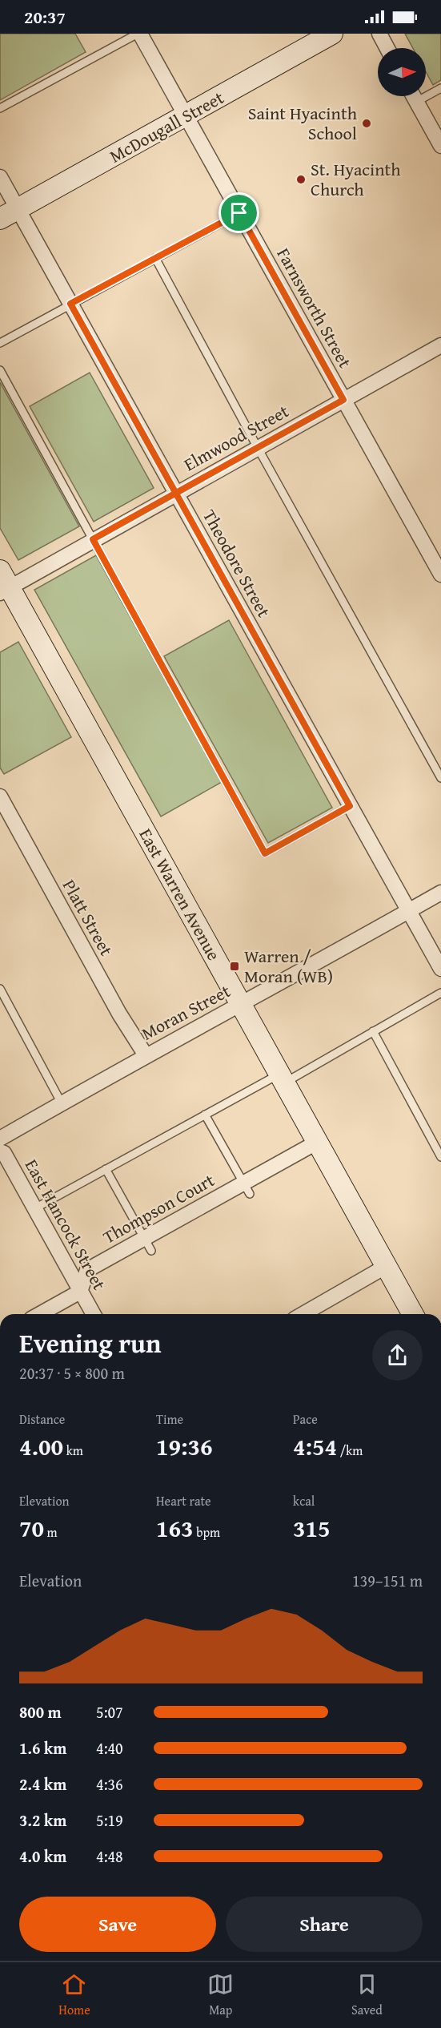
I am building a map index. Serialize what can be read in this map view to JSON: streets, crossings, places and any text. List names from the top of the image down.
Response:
{
  "streets": {
    "main road": ["McDougall Street", "East Warren Avenue"],
    "street": [
      "Farnsworth Street",
      "Elmwood Street",
      "Theodore Street",
      "Platt Street",
      "Moran Street",
      "Thompson Court",
      "East Hancock Street"
    ]
  },
  "crossings": [
    ["McDougall Street", "Farnsworth Street"],
    ["McDougall Street", "Theodore Street"],
    ["Farnsworth Street", "Elmwood Street"],
    ["Elmwood Street", "Theodore Street"],
    ["Elmwood Street", "East Warren Avenue"],
    ["Theodore Street", "Moran Street"],
    ["East Warren Avenue", "Moran Street"],
    ["East Warren Avenue", "Thompson Court"],
    ["Platt Street", "Moran Street"],
    ["Thompson Court", "East Hancock Street"]
  ],
  "places": {
    "other": ["Saint Hyacinth School", "St. Hyacinth Church"],
    "transit": ["Warren / Moran (WB)"]
  },
  "north": "right",
  "page": {
    "status": "20:37",
    "heading": ["Evening run", "20:37 · 5 × 800 m"],
    "stats": [
      ["Distance", "4.00 km"],
      ["Time", "19:36"],
      ["Pace", "4:54 /km"],
      ["Elevation", "70 m"],
      ["Heart rate", "163 bpm"],
      ["kcal", "315"]
    ],
    "chart": ["Elevation", "139–151 m"],
    "list": [
      {
        "name": "800 m",
        "note": "5:07"
      },
      {
        "name": "1.6 km",
        "note": "4:40"
      },
      {
        "name": "2.4 km",
        "note": "4:36"
      },
      {
        "name": "3.2 km",
        "note": "5:19"
      },
      {
        "name": "4.0 km",
        "note": "4:48"
      }
    ],
    "buttons": ["Save", "Share"],
    "tabs": ["Home", "Map", "Saved"]
  }
}
